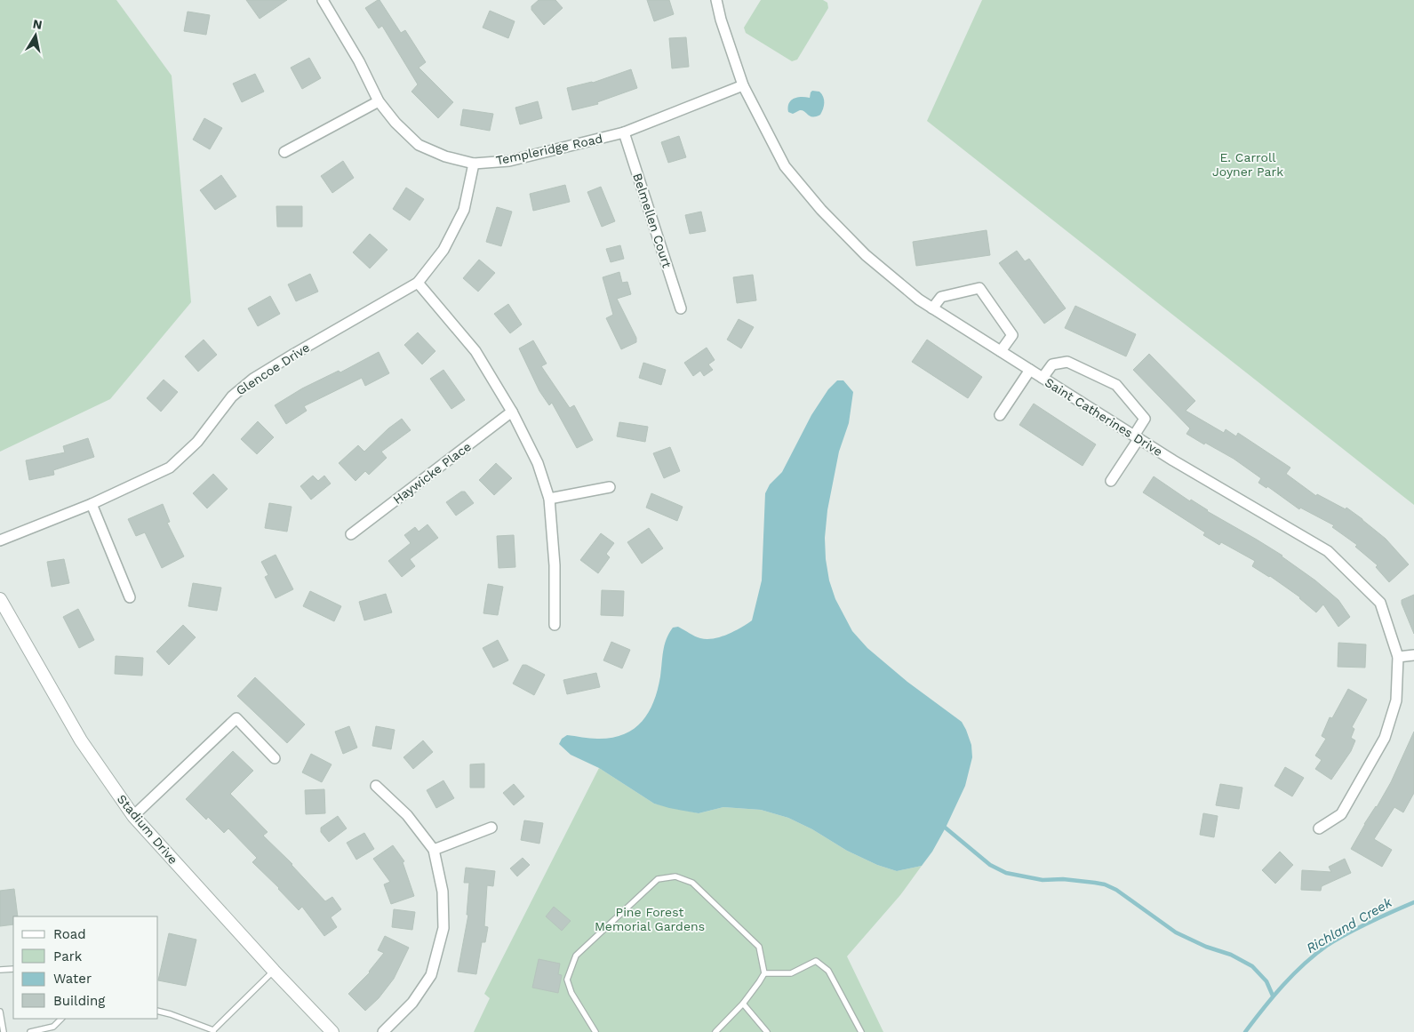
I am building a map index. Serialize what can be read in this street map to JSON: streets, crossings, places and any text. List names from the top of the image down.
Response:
{
  "streets": {
    "street": [
      "Templeridge Road",
      "Belmellen Court",
      "Glencoe Drive",
      "Saint Catherines Drive",
      "Haywicke Place",
      "Stadium Drive"
    ]
  },
  "crossings": [
    ["Templeridge Road", "Belmellen Court"],
    ["Templeridge Road", "Glencoe Drive"],
    ["Templeridge Road", "Saint Catherines Drive"]
  ],
  "water": ["Richland Creek"],
  "parks": ["E. Carroll Joyner Park", "Pine Forest Memorial Gardens"],
  "legend": [
    "Road",
    "Park",
    "Water",
    "Building"
  ],
  "north": "top"
}
